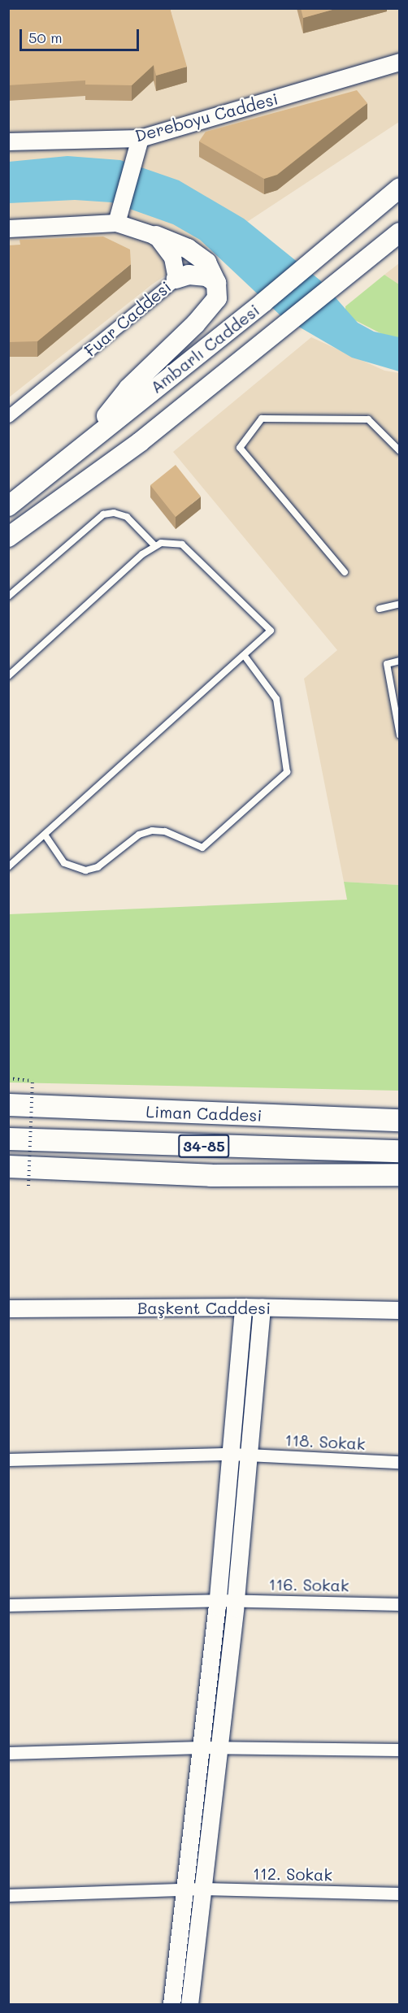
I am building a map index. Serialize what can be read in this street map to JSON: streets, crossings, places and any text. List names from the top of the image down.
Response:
{
  "streets": {
    "highway": ["Liman Caddesi", "34-85"],
    "main road": ["Ambarlı Caddesi"],
    "street": [
      "Dereboyu Caddesi",
      "Fuar Caddesi",
      "Başkent Caddesi",
      "118. Sokak",
      "116. Sokak",
      "112. Sokak"
    ]
  },
  "scale_bar": "50 m"
}
